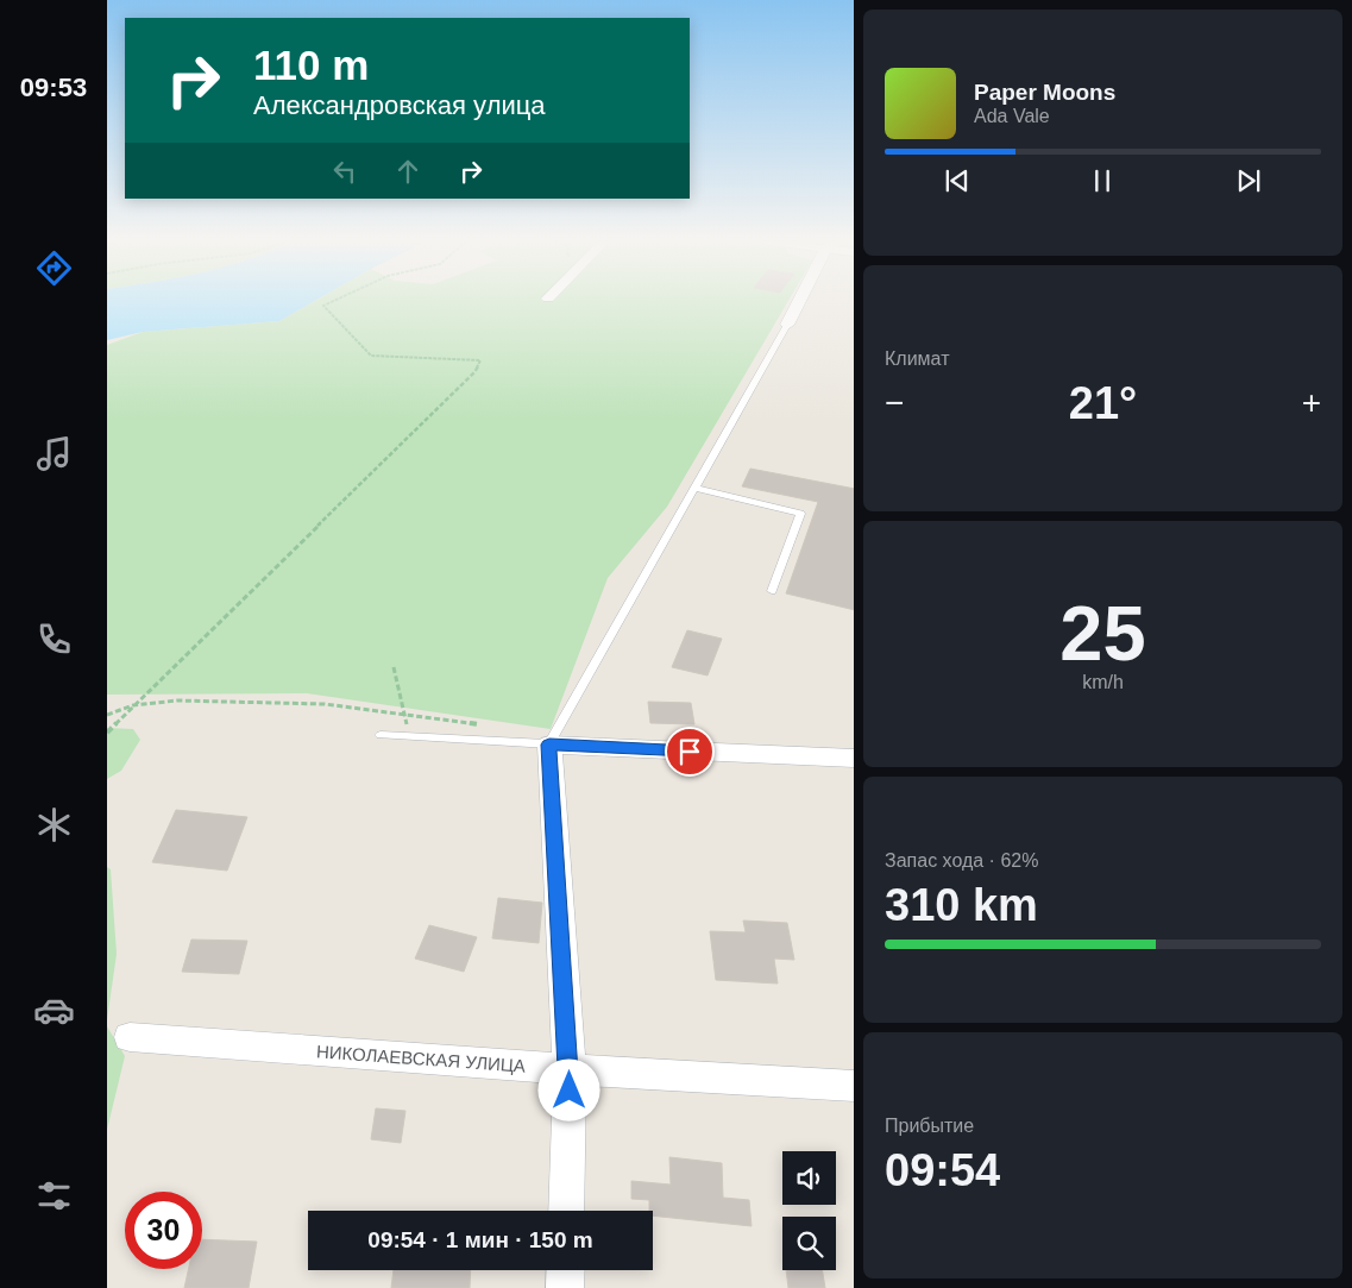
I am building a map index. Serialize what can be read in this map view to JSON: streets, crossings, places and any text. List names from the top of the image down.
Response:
{
  "streets": {
    "street": ["НИКОЛАЕВСКАЯ УЛИЦА"]
  },
  "page": {
    "tabs": "09:53",
    "turn": ["110 m", "Александровская улица"],
    "song": ["Paper Moons", "Ada Vale"],
    "tile": [
      "Климат",
      ["25", "km/h"],
      ["Запас хода · 62%", "310 km"],
      ["Прибытие", "09:54"]
    ],
    "heat": ["−", "21°", "+"],
    "limit": "30",
    "trip": "09:54 · 1 мин · 150 m"
  }
}
